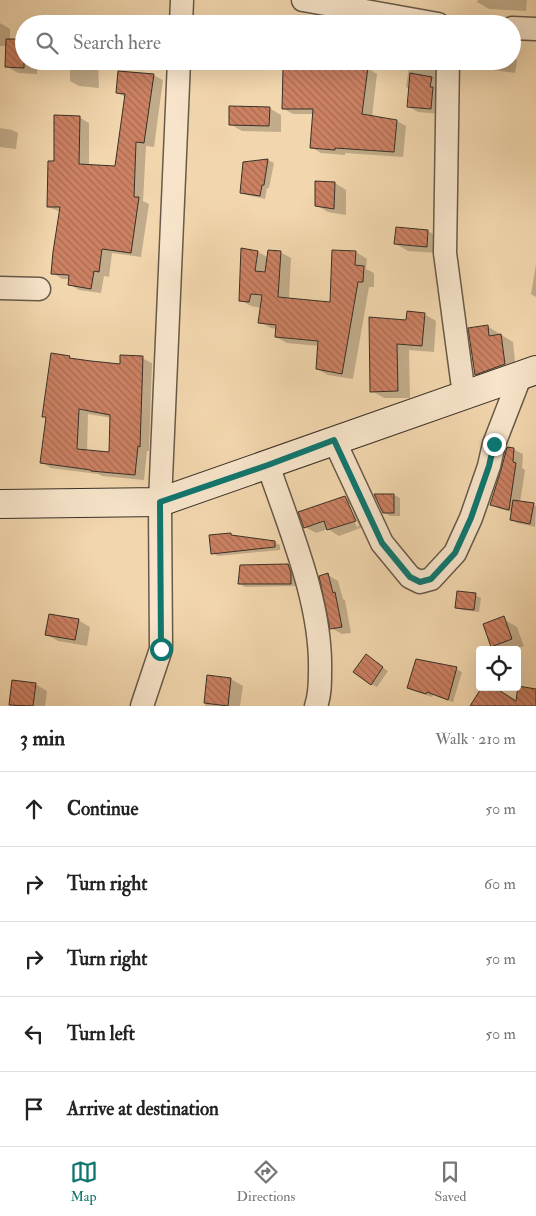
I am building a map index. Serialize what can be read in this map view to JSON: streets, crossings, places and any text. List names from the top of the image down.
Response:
{
  "page": {
    "search": "Search here",
    "heading": ["3 min", "Walk · 210 m"],
    "list": [
      ["Continue", "50 m"],
      ["Turn right", "60 m"],
      ["Turn right", "50 m"],
      ["Turn left", "50 m"],
      "Arrive at destination"
    ],
    "nav": ["Map", "Directions", "Saved"]
  }
}
